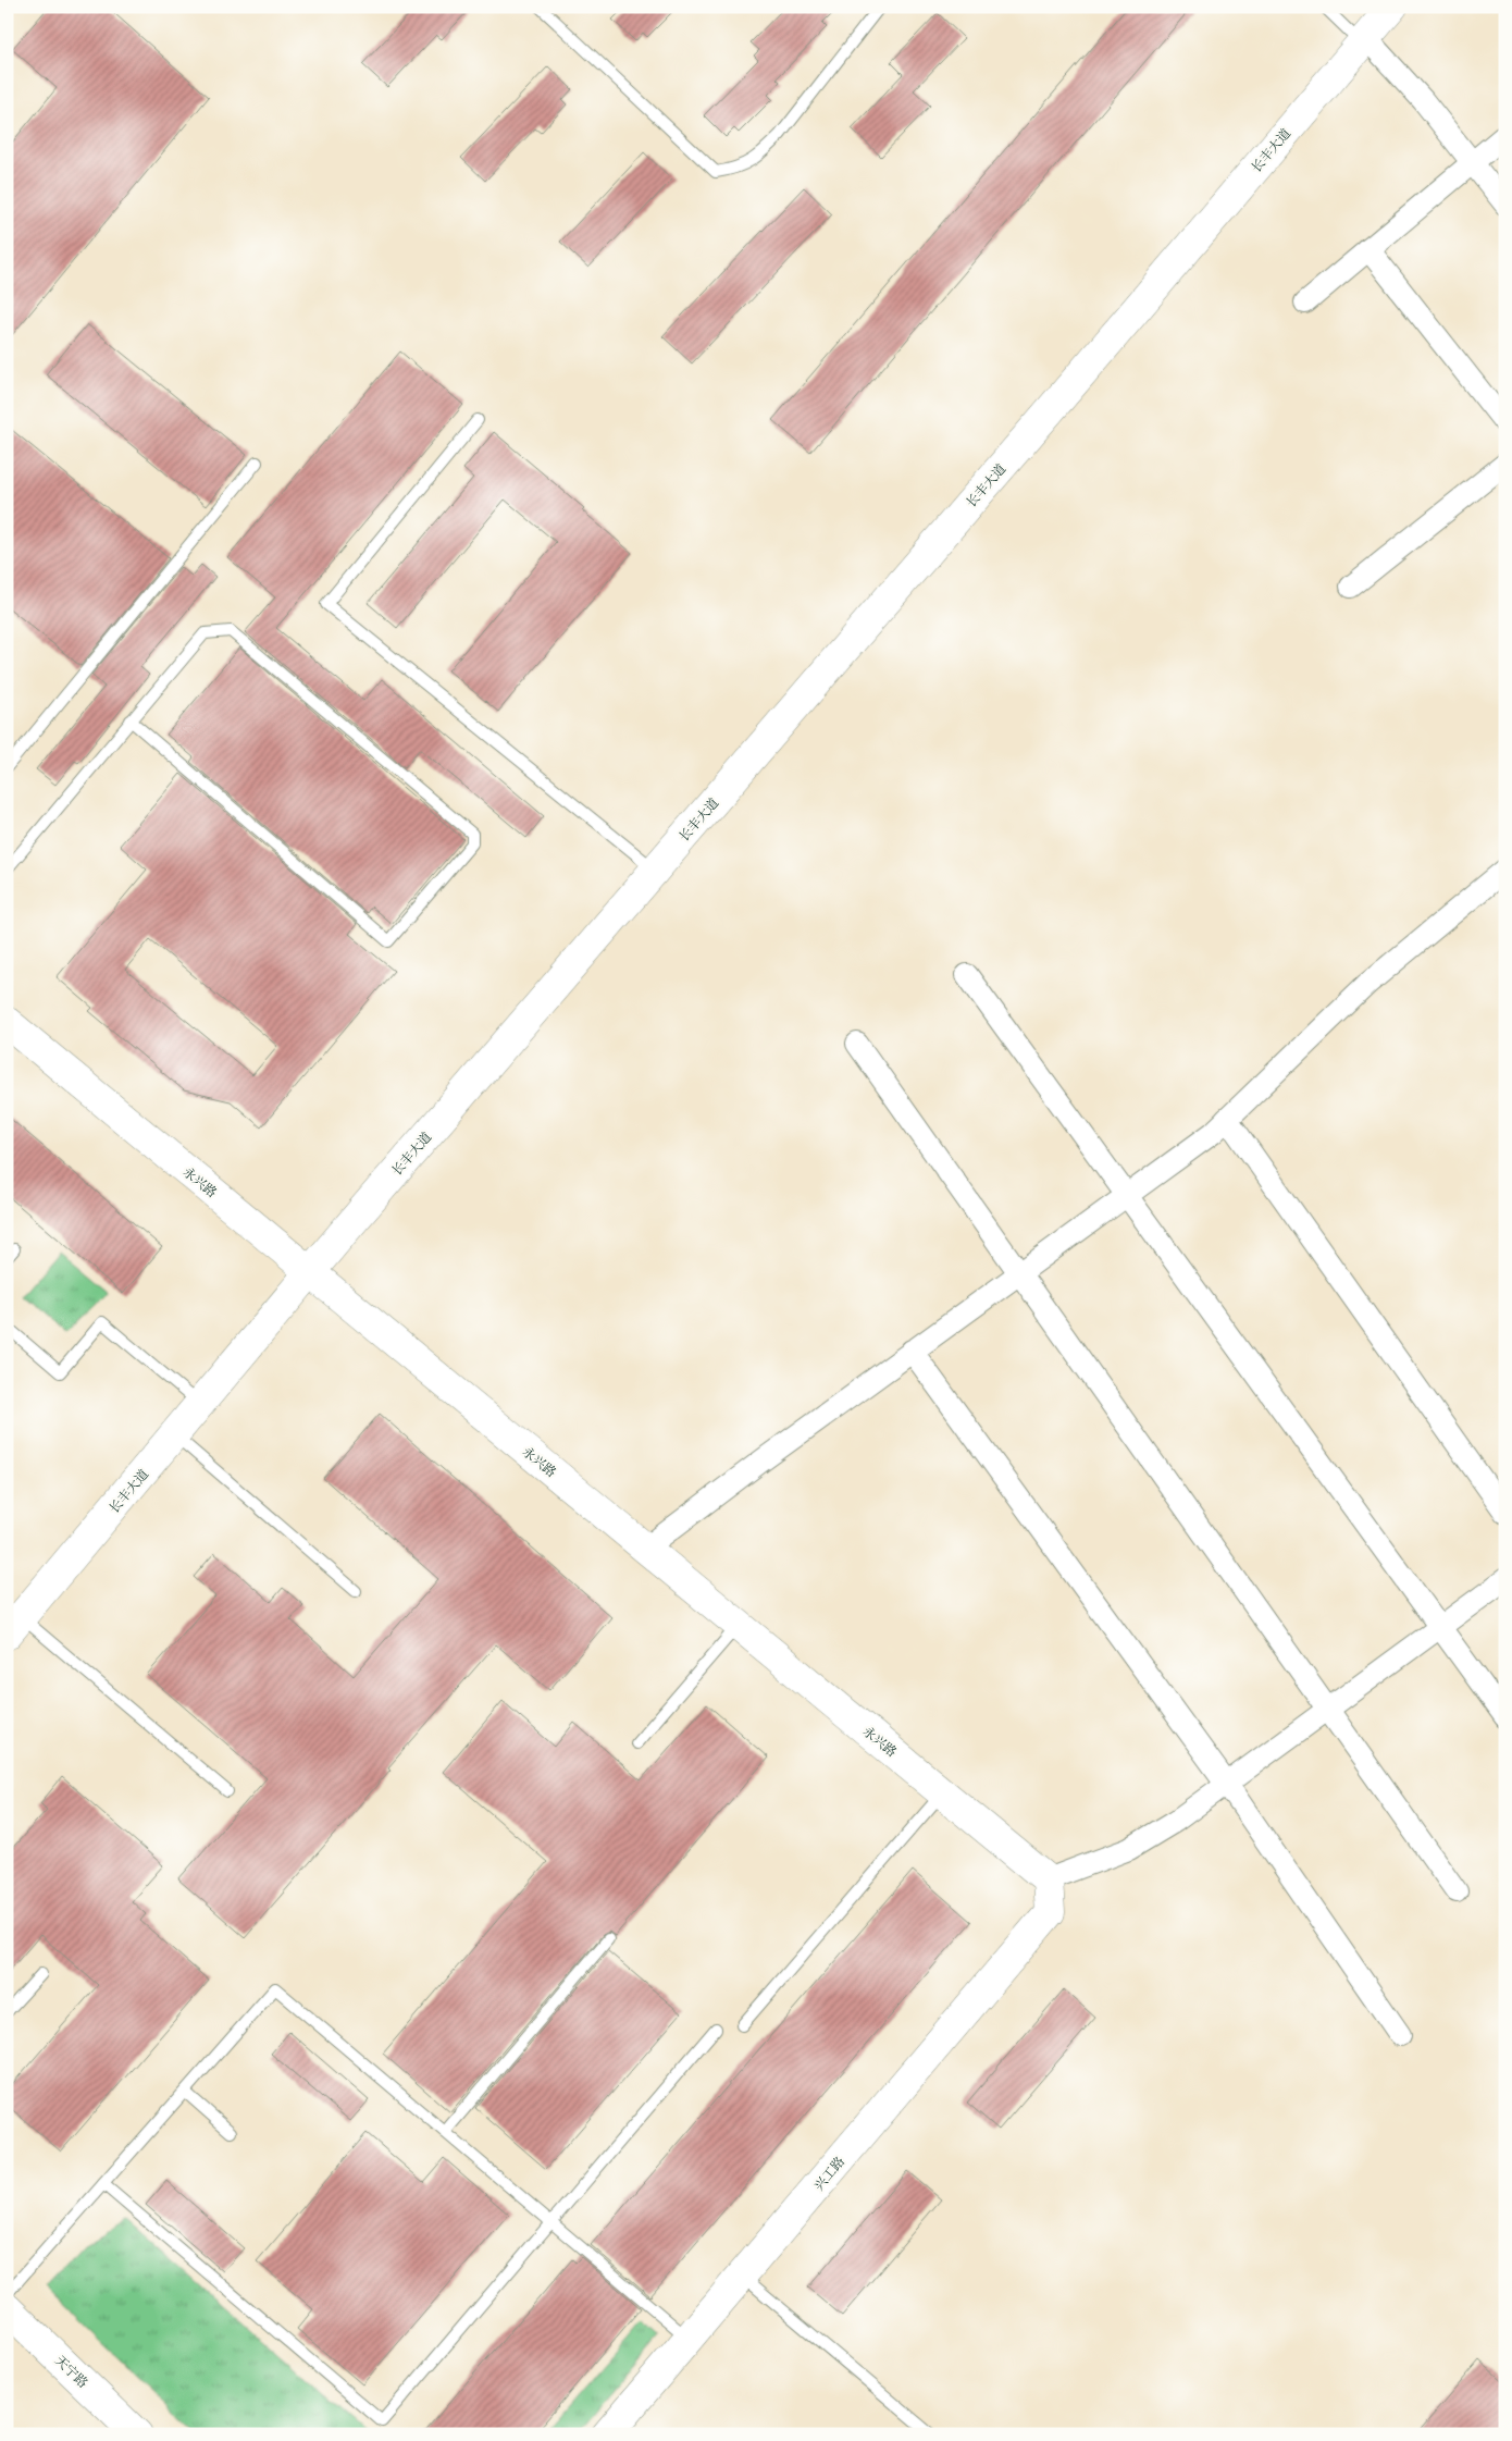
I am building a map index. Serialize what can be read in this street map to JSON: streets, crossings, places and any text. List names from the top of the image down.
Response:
{
  "streets": {
    "street": [
      "长丰大道",
      "永兴路",
      "兴工路",
      "天宁路"
    ]
  },
  "crossings": [
    ["长丰大道", "永兴路"],
    ["永兴路", "兴工路"]
  ]
}
